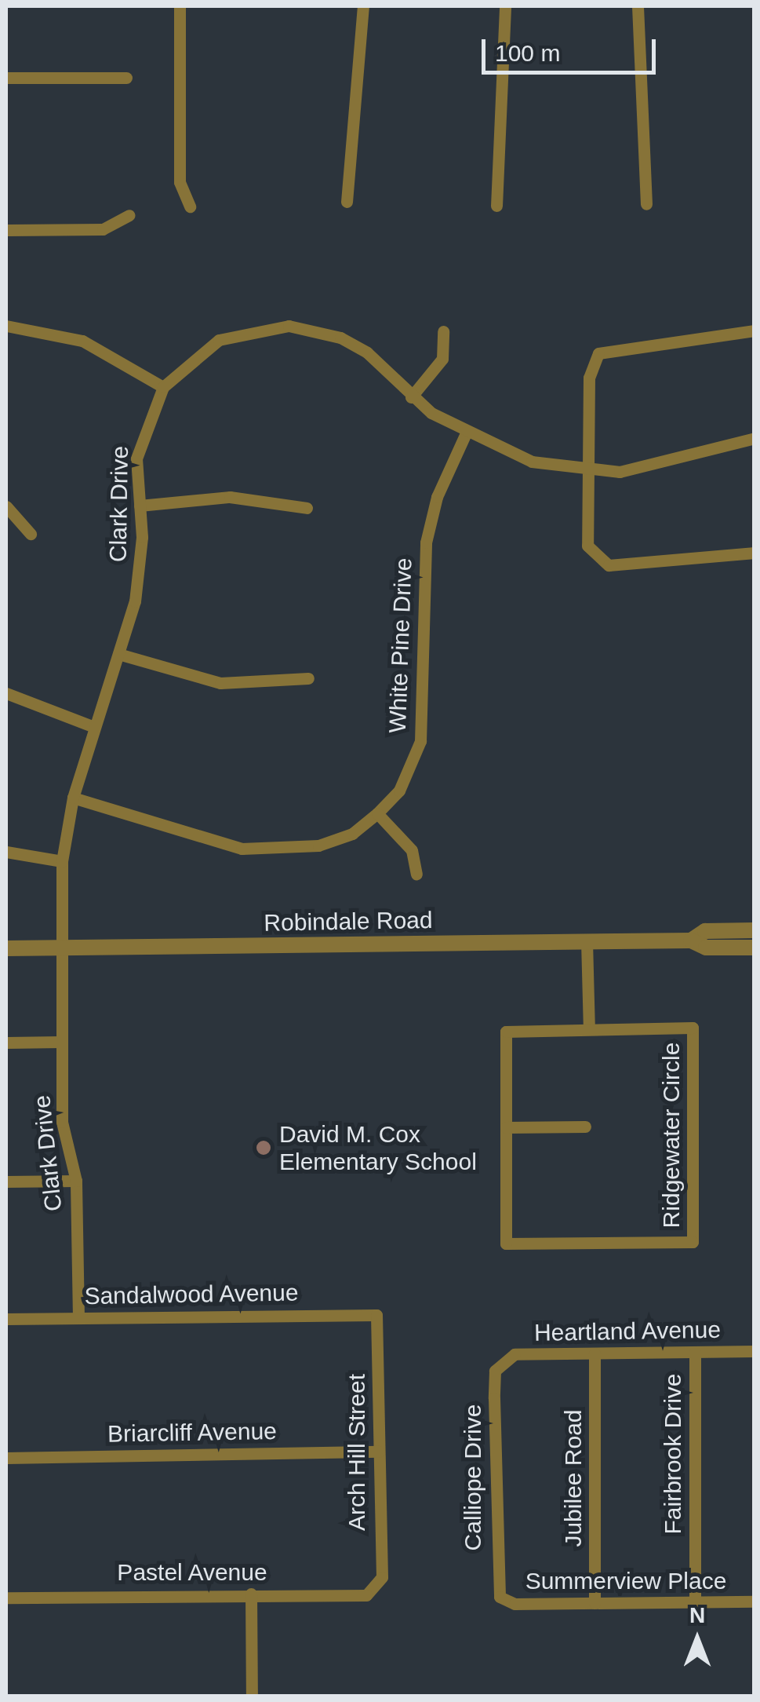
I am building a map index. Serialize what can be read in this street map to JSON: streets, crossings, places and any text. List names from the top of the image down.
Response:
{
  "streets": {
    "street": [
      "Clark Drive",
      "White Pine Drive",
      "Robindale Road",
      "Ridgewater Circle",
      "Sandalwood Avenue",
      "Heartland Avenue",
      "Briarcliff Avenue",
      "Arch Hill Street",
      "Fairbrook Drive",
      "Calliope Drive",
      "Jubilee Road",
      "Pastel Avenue",
      "Summerview Place"
    ]
  },
  "crossings": [
    ["Clark Drive", "White Pine Drive"],
    ["Clark Drive", "Robindale Road"],
    ["Clark Drive", "Sandalwood Avenue"],
    ["Sandalwood Avenue", "Arch Hill Street"],
    ["Heartland Avenue", "Fairbrook Drive"],
    ["Heartland Avenue", "Calliope Drive"],
    ["Heartland Avenue", "Jubilee Road"],
    ["Briarcliff Avenue", "Arch Hill Street"],
    ["Arch Hill Street", "Pastel Avenue"],
    ["Fairbrook Drive", "Summerview Place"],
    ["Calliope Drive", "Summerview Place"],
    ["Jubilee Road", "Summerview Place"]
  ],
  "places": ["David M. Cox Elementary School"],
  "scale_bar": "100 m",
  "north": "top"
}
